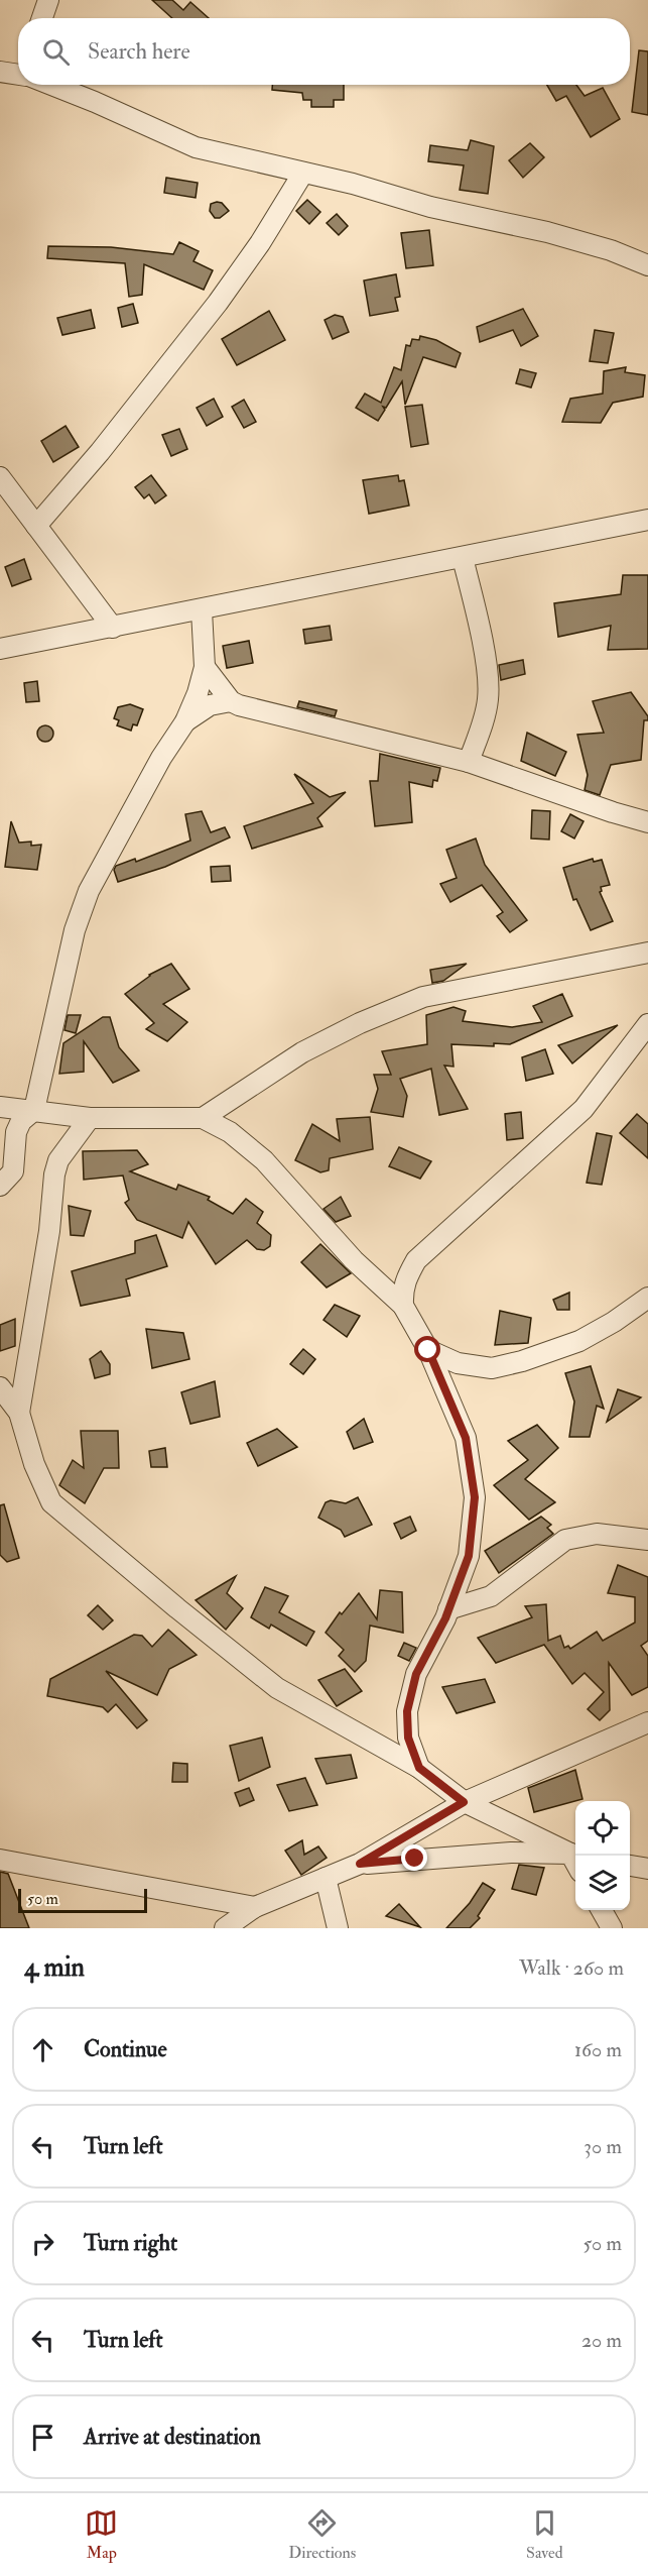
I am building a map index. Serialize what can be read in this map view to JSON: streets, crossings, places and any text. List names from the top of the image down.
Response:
{
  "scale_bar": "50 m",
  "page": {
    "search": "Search here",
    "scale": "50 m",
    "heading": ["4 min", "Walk · 260 m"],
    "list": [
      ["Continue", "160 m"],
      ["Turn left", "30 m"],
      ["Turn right", "50 m"],
      ["Turn left", "20 m"],
      "Arrive at destination"
    ],
    "nav": ["Map", "Directions", "Saved"]
  }
}
